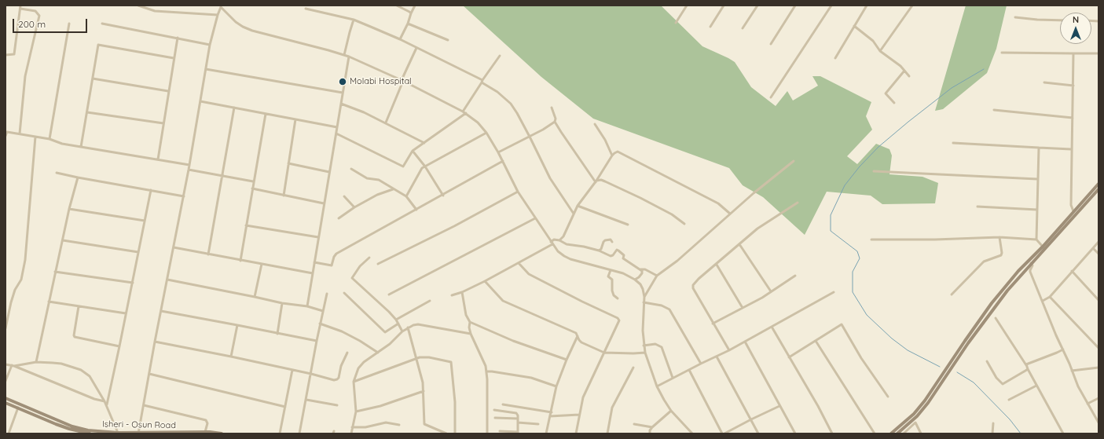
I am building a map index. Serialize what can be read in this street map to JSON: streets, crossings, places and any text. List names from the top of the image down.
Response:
{
  "streets": {
    "main road": ["Isheri - Osun Road"]
  },
  "places": ["Molabi Hospital"],
  "scale_bar": "200 m",
  "north": "top"
}
